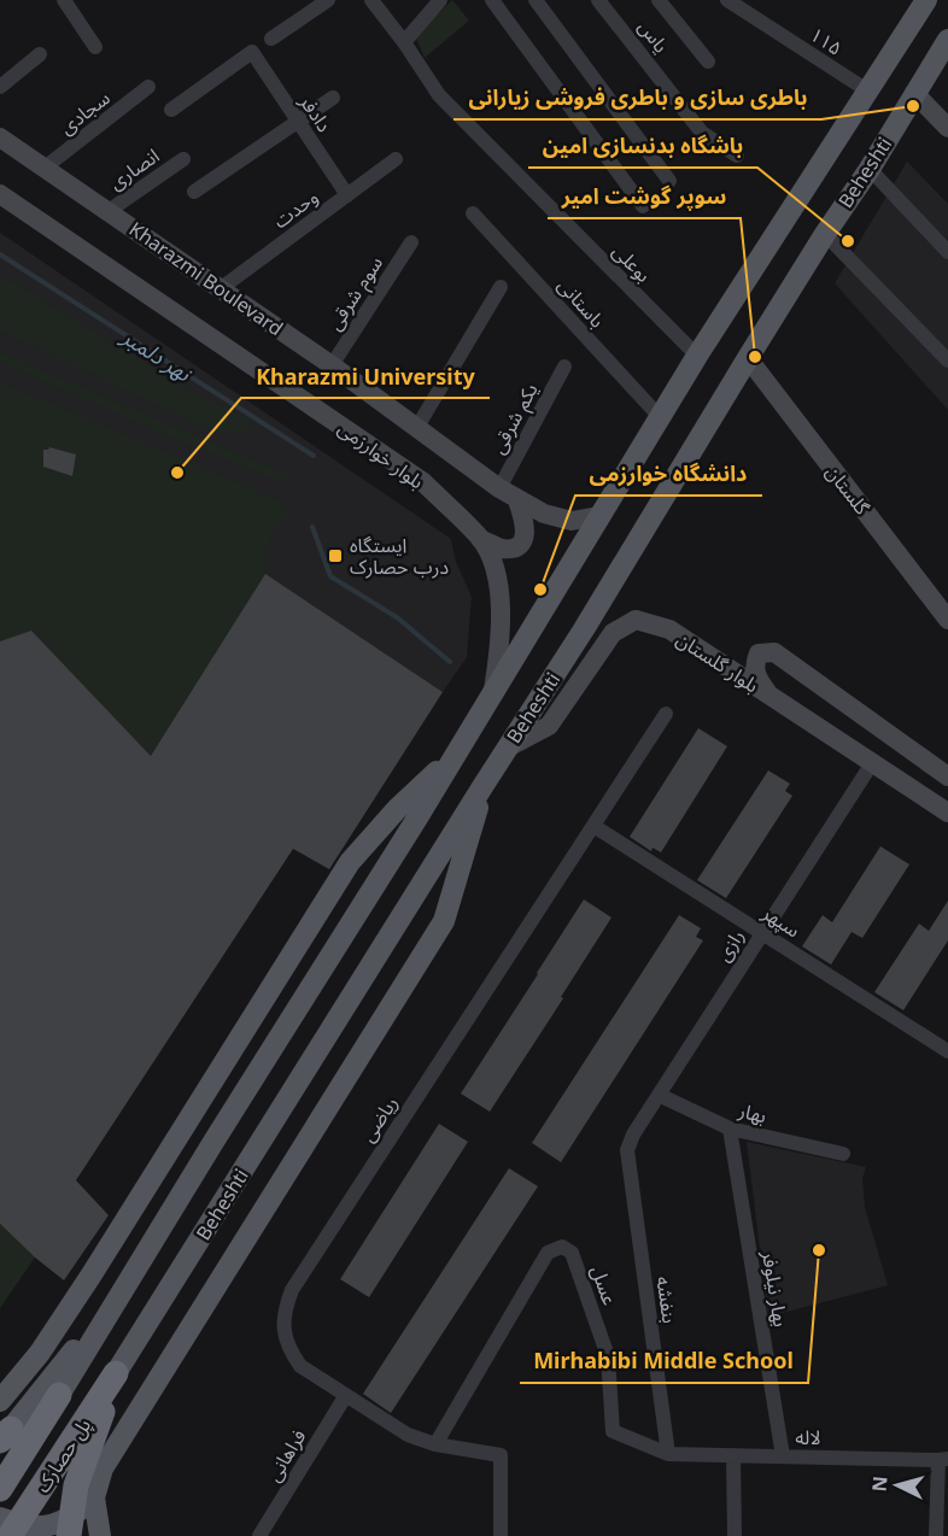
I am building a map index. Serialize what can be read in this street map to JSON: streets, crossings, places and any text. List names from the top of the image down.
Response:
{
  "streets": {
    "highway": ["پل حصارک"],
    "main road": [
      "Beheshti",
      "Kharazmi Boulevard",
      "بلوار خوارزمی",
      "گلستان",
      "بلوار گلستان"
    ],
    "street": [
      "یاس",
      "۱۱۵",
      "سجادی",
      "دادفر",
      "انصاری",
      "وحدت",
      "بوعلی",
      "سوم شرقی",
      "باستانی",
      "یکم شرقی",
      "سپهر",
      "رازی",
      "بهار",
      "ریاضی",
      "عسل",
      "بهار نیلوفر",
      "بنفشه",
      "لاله",
      "فراهانی"
    ]
  },
  "crossings": [
    ["۱۱۵", "Beheshti"],
    ["سجادی", "Kharazmi Boulevard"],
    ["دادفر", "وحدت"],
    ["انصاری", "Kharazmi Boulevard"],
    ["Beheshti", "بوعلی"],
    ["Beheshti", "Kharazmi Boulevard"],
    ["Beheshti", "باستانی"],
    ["Beheshti", "بلوار خوارزمی"],
    ["Beheshti", "گلستان"],
    ["Beheshti", "بلوار گلستان"],
    ["Beheshti", "پل حصارک"],
    ["وحدت", "Kharazmi Boulevard"],
    ["Kharazmi Boulevard", "سوم شرقی"],
    ["Kharazmi Boulevard", "یکم شرقی"],
    ["بلوار گلستان", "رازی"],
    ["سپهر", "رازی"],
    ["سپهر", "ریاضی"],
    ["رازی", "بهار"],
    ["رازی", "بنفشه"],
    ["بهار", "بهار نیلوفر"],
    ["ریاضی", "عسل"],
    ["ریاضی", "فراهانی"],
    ["عسل", "بنفشه"],
    ["عسل", "لاله"],
    ["بهار نیلوفر", "لاله"],
    ["بنفشه", "لاله"]
  ],
  "water": ["نهر دلمبر"],
  "places": {
    "other": [
      "باطری سازی و باطری فروشی زیارانی",
      "باشگاه بدنسازی امین",
      "سوپر گوشت امیر",
      "Kharazmi University",
      "دانشگاه خوارزمی",
      "Mirhabibi Middle School"
    ],
    "transit": ["ایستگاه درب حصارک"]
  },
  "north": "left"
}
